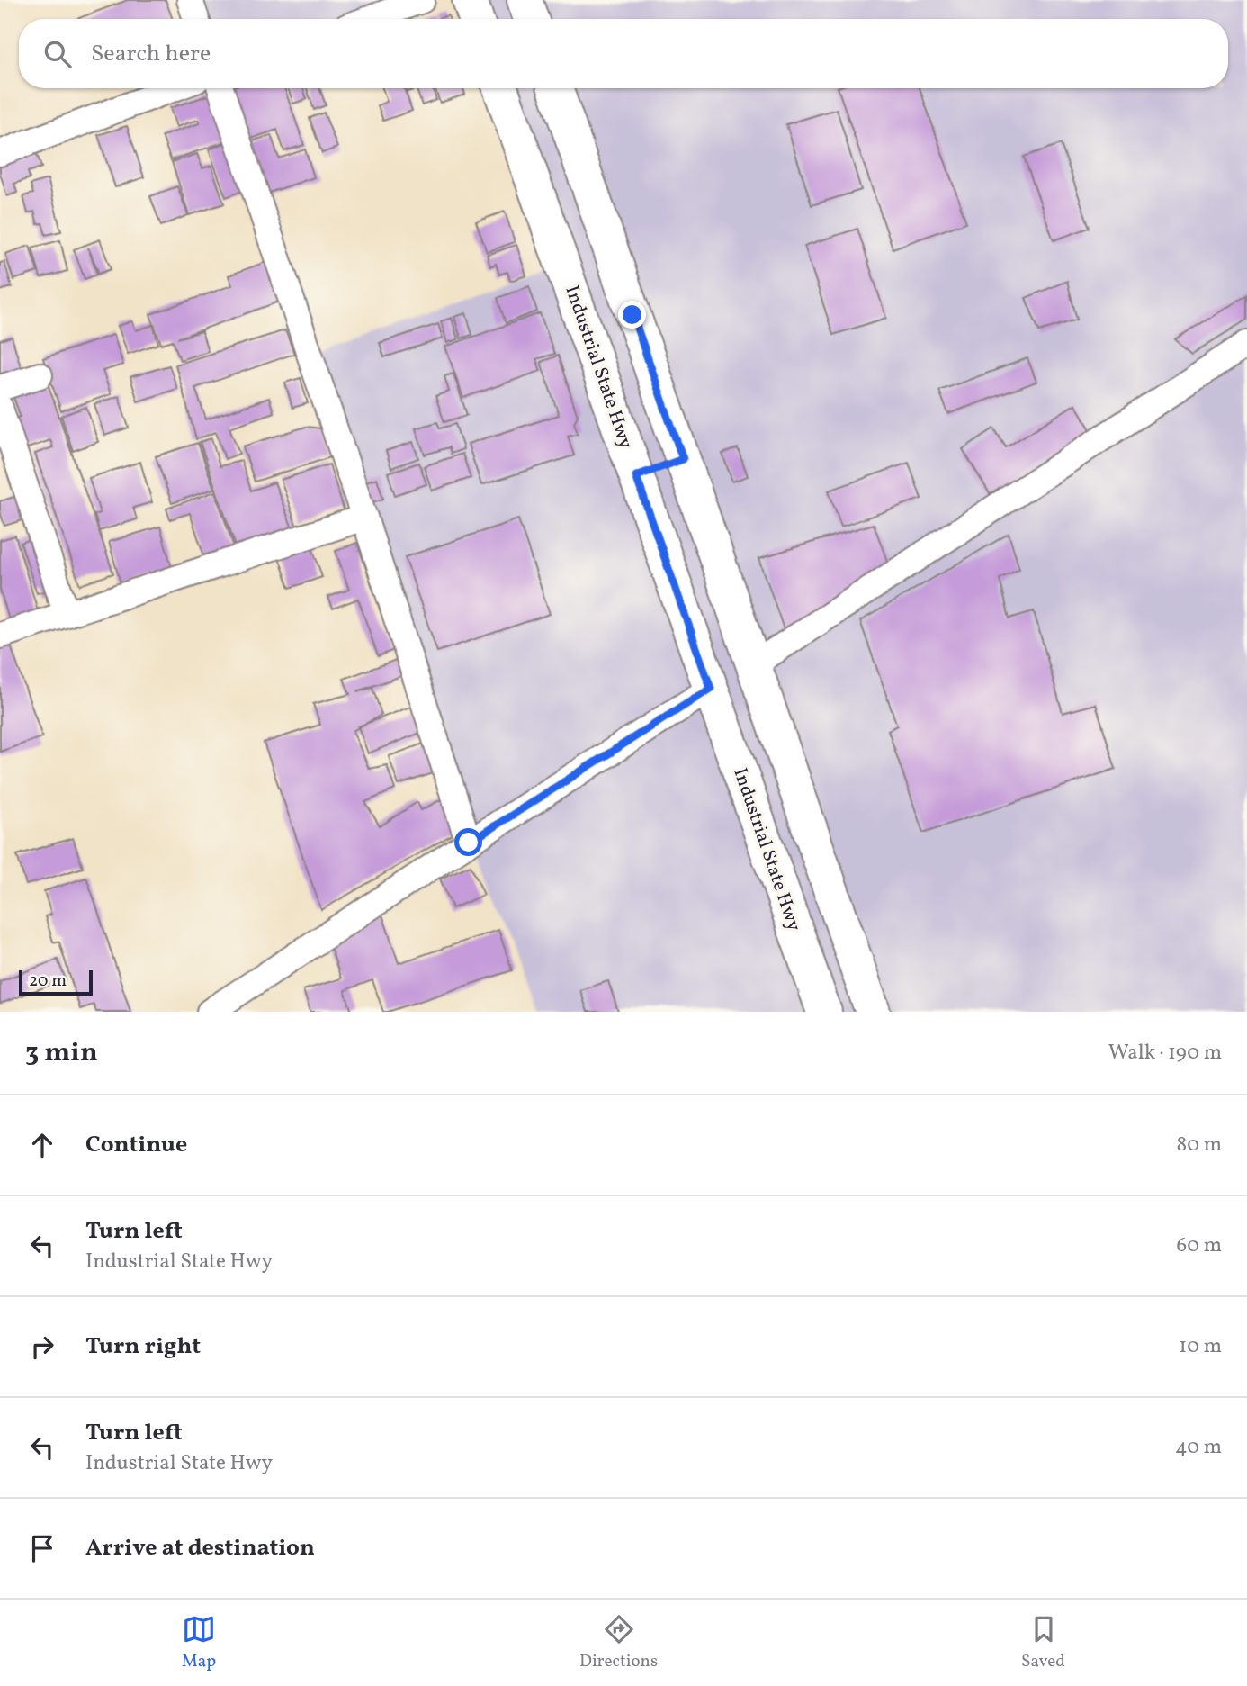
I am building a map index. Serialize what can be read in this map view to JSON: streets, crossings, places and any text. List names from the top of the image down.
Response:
{
  "streets": {
    "main road": ["Industrial State Hwy"]
  },
  "scale_bar": "20 m",
  "page": {
    "search": "Search here",
    "scale": "20 m",
    "heading": ["3 min", "Walk · 190 m"],
    "list": [
      ["Continue", "80 m"],
      ["Turn left", "Industrial State Hwy", "60 m"],
      ["Turn right", "10 m"],
      ["Turn left", "Industrial State Hwy", "40 m"],
      "Arrive at destination"
    ],
    "nav": ["Map", "Directions", "Saved"]
  }
}
